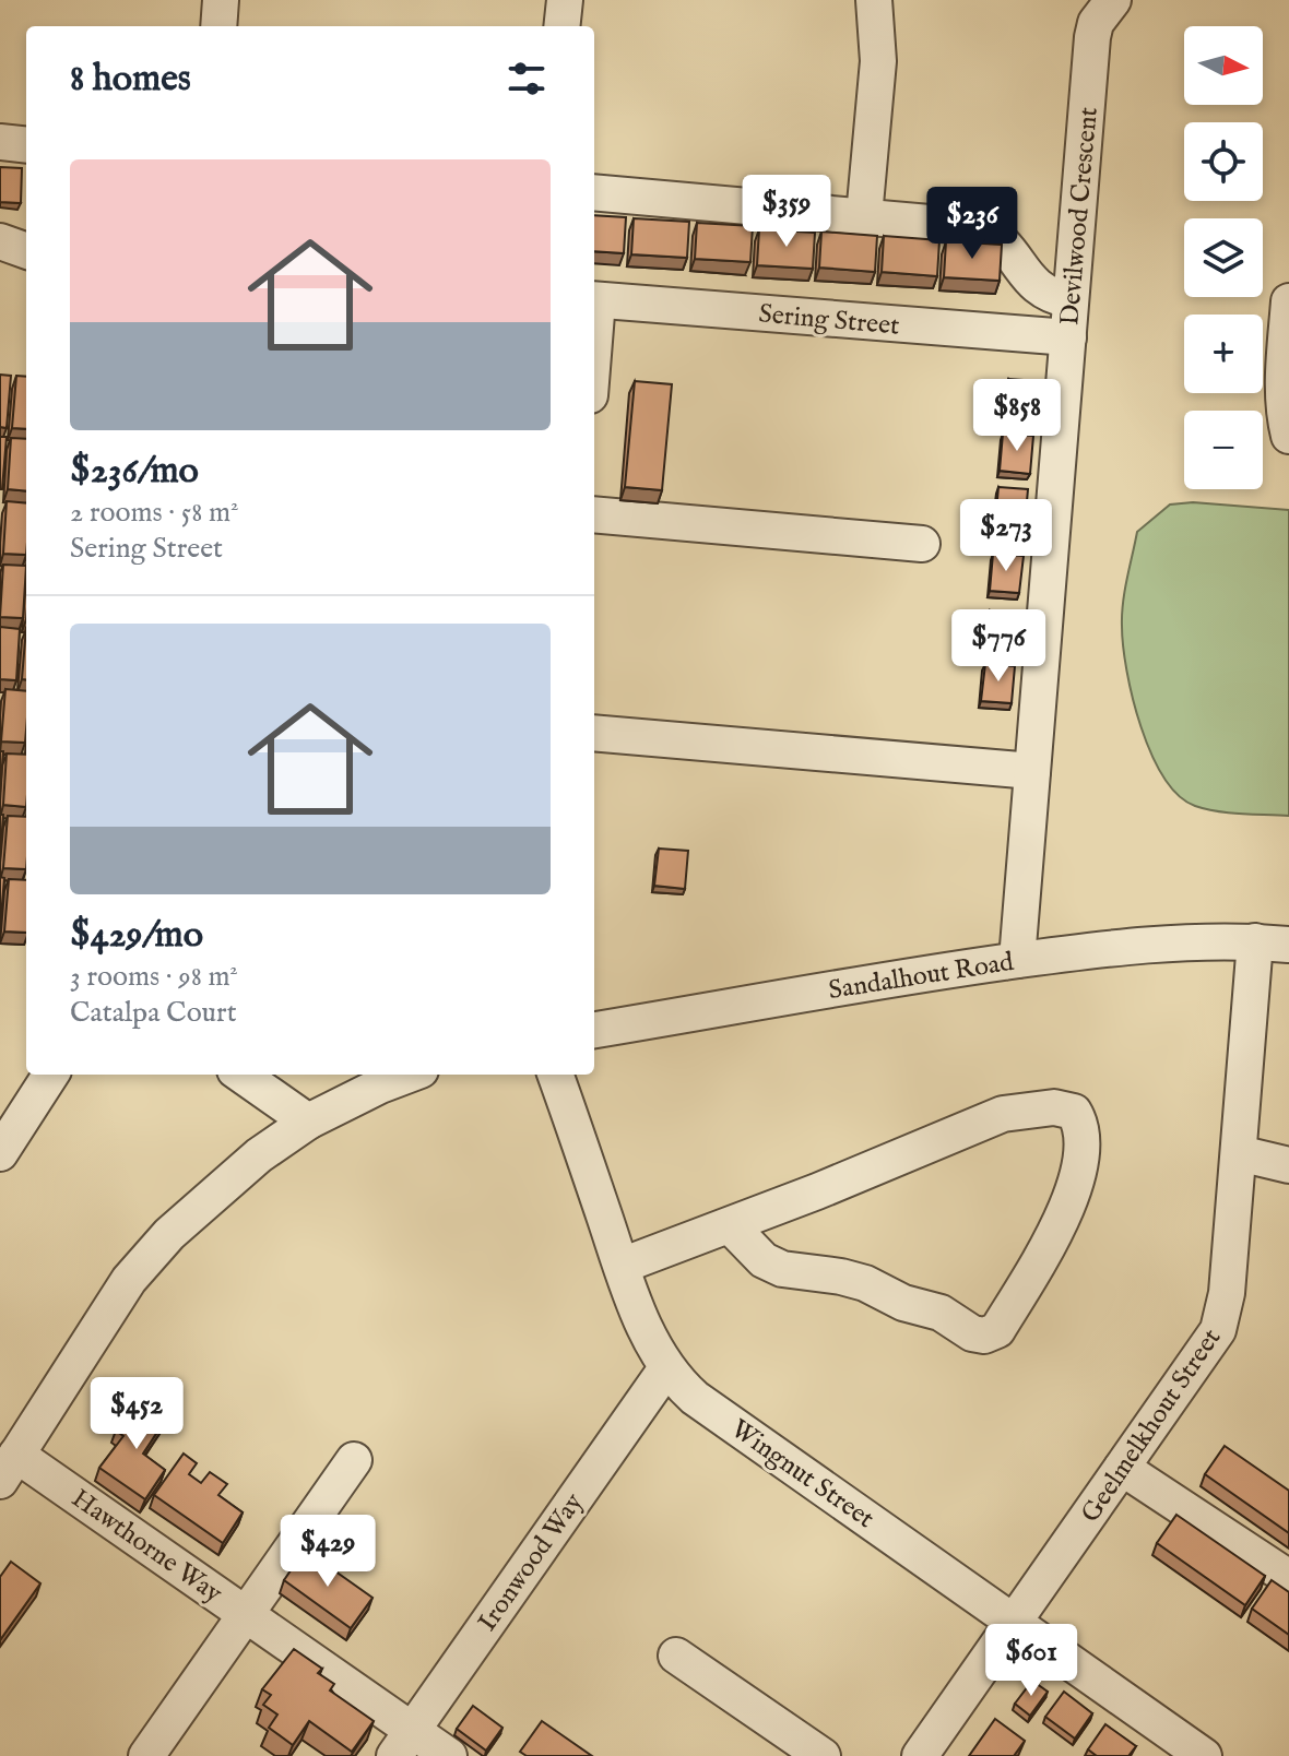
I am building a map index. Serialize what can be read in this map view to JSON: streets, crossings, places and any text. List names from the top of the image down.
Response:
{
  "streets": {
    "street": [
      "Devilwood Crescent",
      "Sering Street",
      "Sandalhout Road",
      "Geelmelkhout Street",
      "Wingnut Street",
      "Hawthorne Way",
      "Ironwood Way"
    ]
  },
  "crossings": [
    ["Devilwood Crescent", "Sering Street"],
    ["Devilwood Crescent", "Sandalhout Road"],
    ["Sandalhout Road", "Geelmelkhout Street"],
    ["Geelmelkhout Street", "Wingnut Street"],
    ["Wingnut Street", "Ironwood Way"],
    ["Hawthorne Way", "Ironwood Way"]
  ],
  "north": "right",
  "page": {
    "map_buttons": ["+", "−"],
    "heading": "8 homes",
    "list": [
      {
        "name": "$236/mo",
        "note": "2 rooms · 58 m² · Sering Street"
      },
      {
        "name": "$429/mo",
        "note": "3 rooms · 98 m² · Catalpa Court"
      }
    ],
    "price": [
      "$359",
      "$236",
      "$858",
      "$273",
      "$776",
      "$452",
      "$429",
      "$601"
    ]
  }
}
